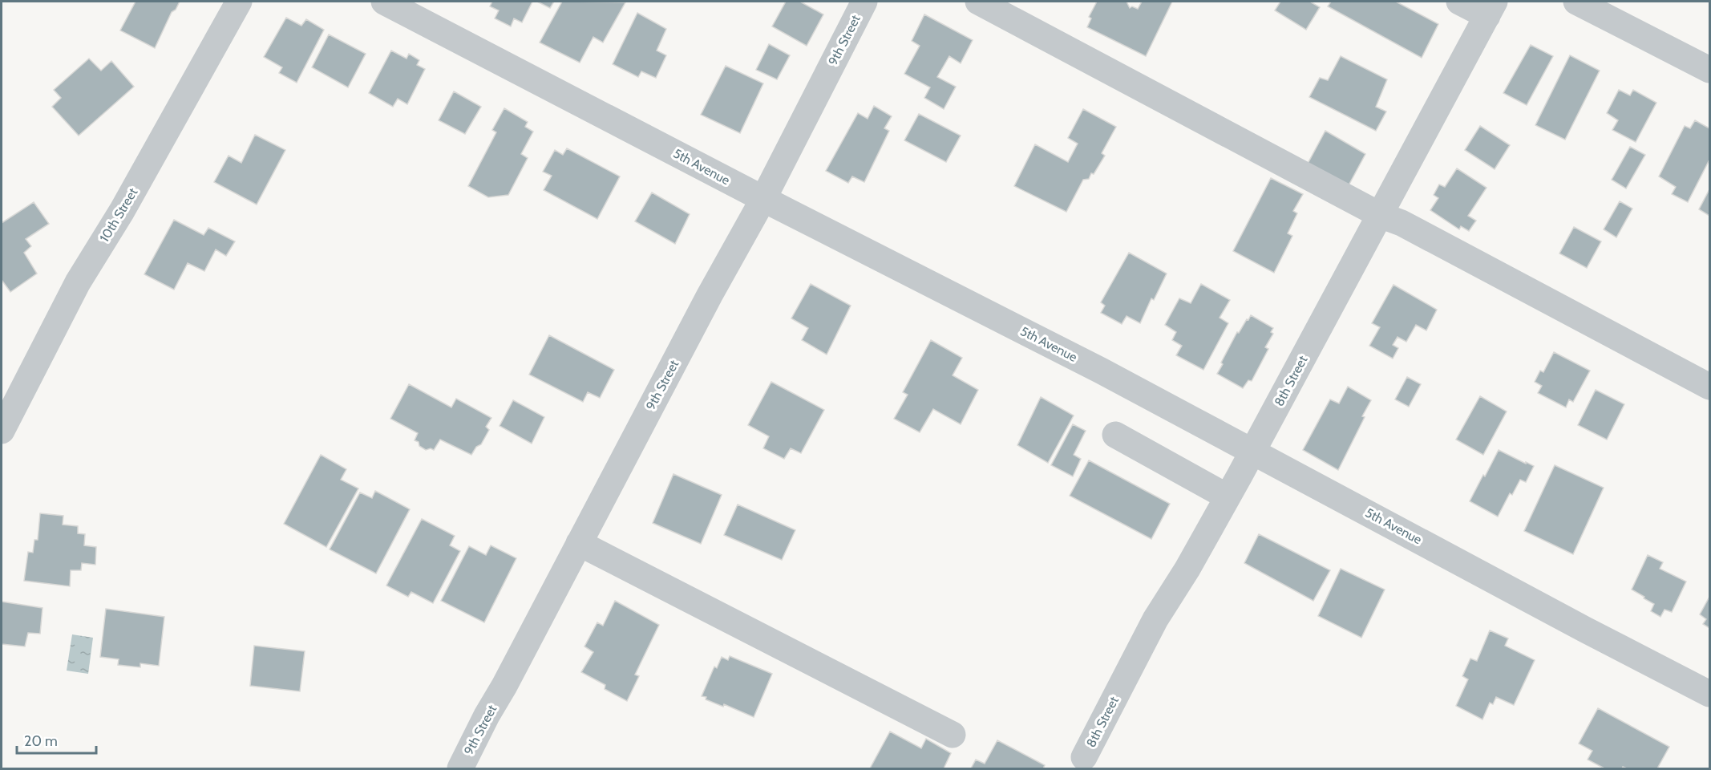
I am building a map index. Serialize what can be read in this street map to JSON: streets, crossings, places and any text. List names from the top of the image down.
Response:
{
  "streets": {
    "street": [
      "9th Street",
      "5th Avenue",
      "10th Street",
      "8th Street"
    ]
  },
  "crossings": [
    ["9th Street", "5th Avenue"],
    ["5th Avenue", "8th Street"]
  ],
  "scale_bar": "20 m"
}
